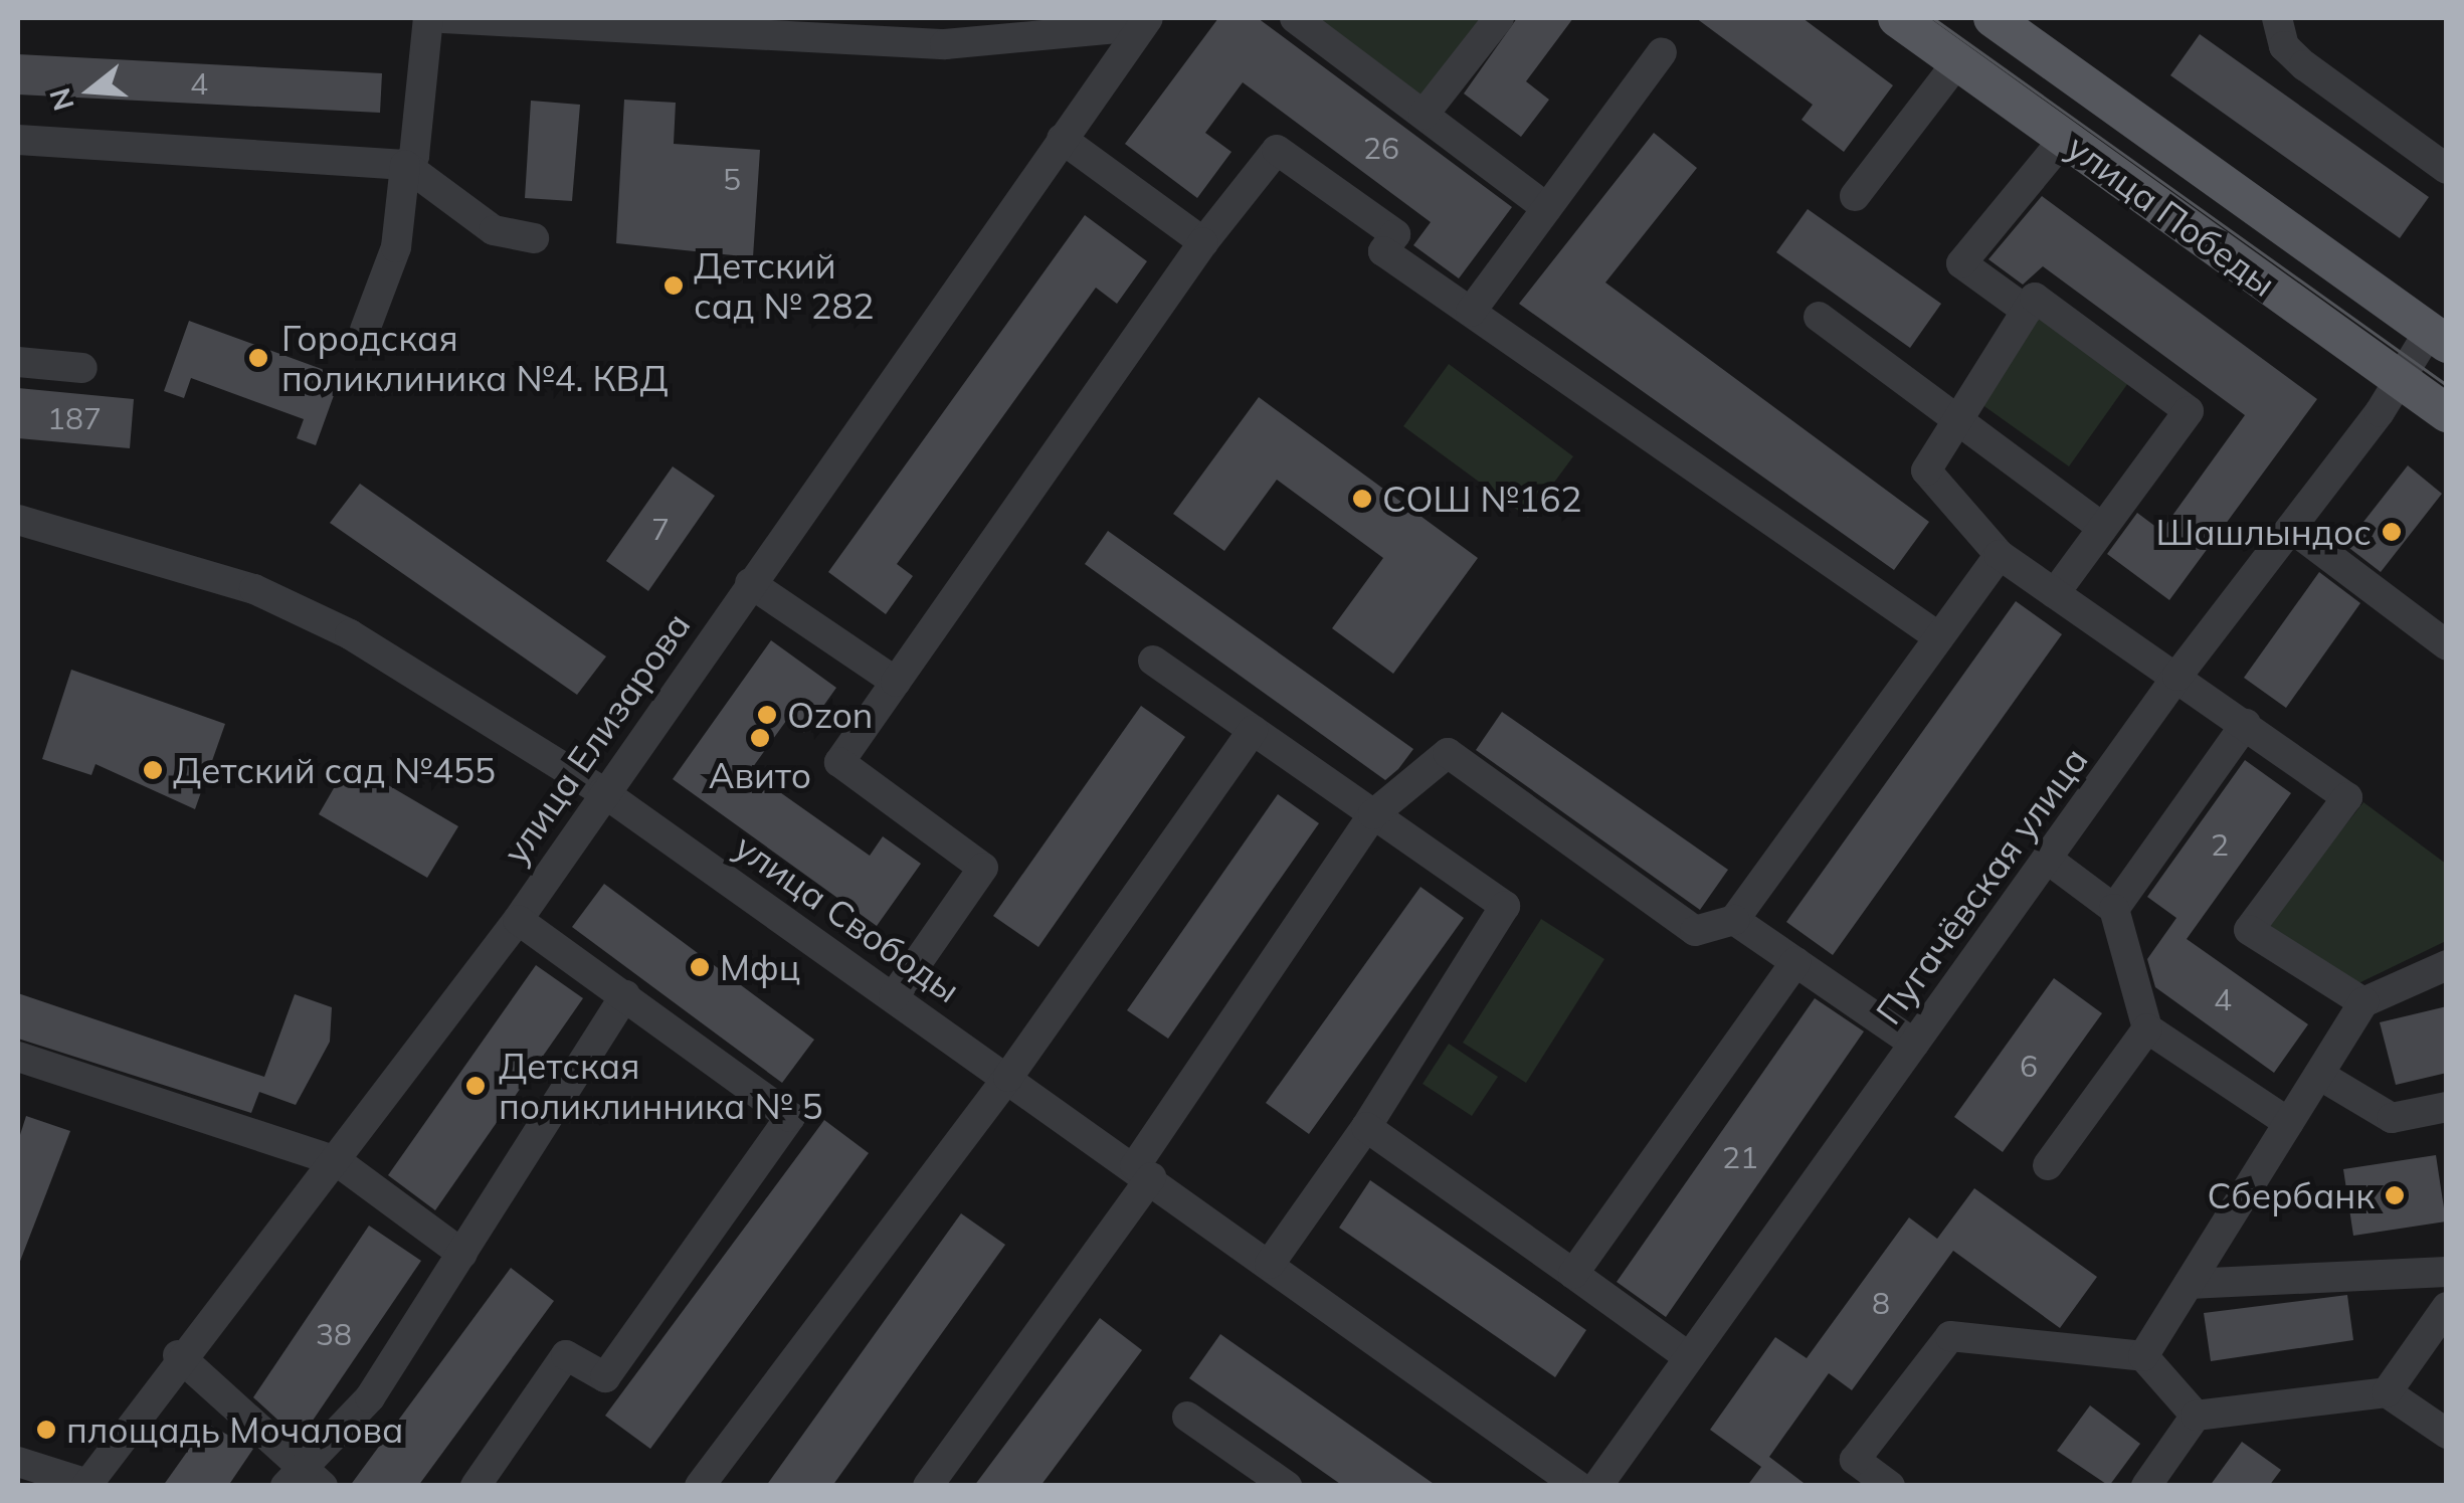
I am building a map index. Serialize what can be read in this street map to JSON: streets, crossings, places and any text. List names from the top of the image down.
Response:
{
  "streets": {
    "main road": ["улица Победы"],
    "street": ["улица Елизарова", "Пугачёвская улица", "улица Свободы"]
  },
  "crossings": [
    ["улица Победы", "Пугачёвская улица"],
    ["улица Елизарова", "улица Свободы"]
  ],
  "places": [
    "Детский сад № 282",
    "Городская поликлиника №4. КВД",
    "СОШ №162",
    "Шашлындос",
    "Ozon",
    "Авито",
    "Детский сад №455",
    "Мфц",
    "Детская поликлинника № 5",
    "Сбербанк",
    "площадь Мочалова"
  ],
  "house_numbers": [
    "4",
    "26",
    "5",
    "187",
    "7",
    "2",
    "4",
    "6",
    "21",
    "8",
    "38"
  ],
  "north": "left"
}
